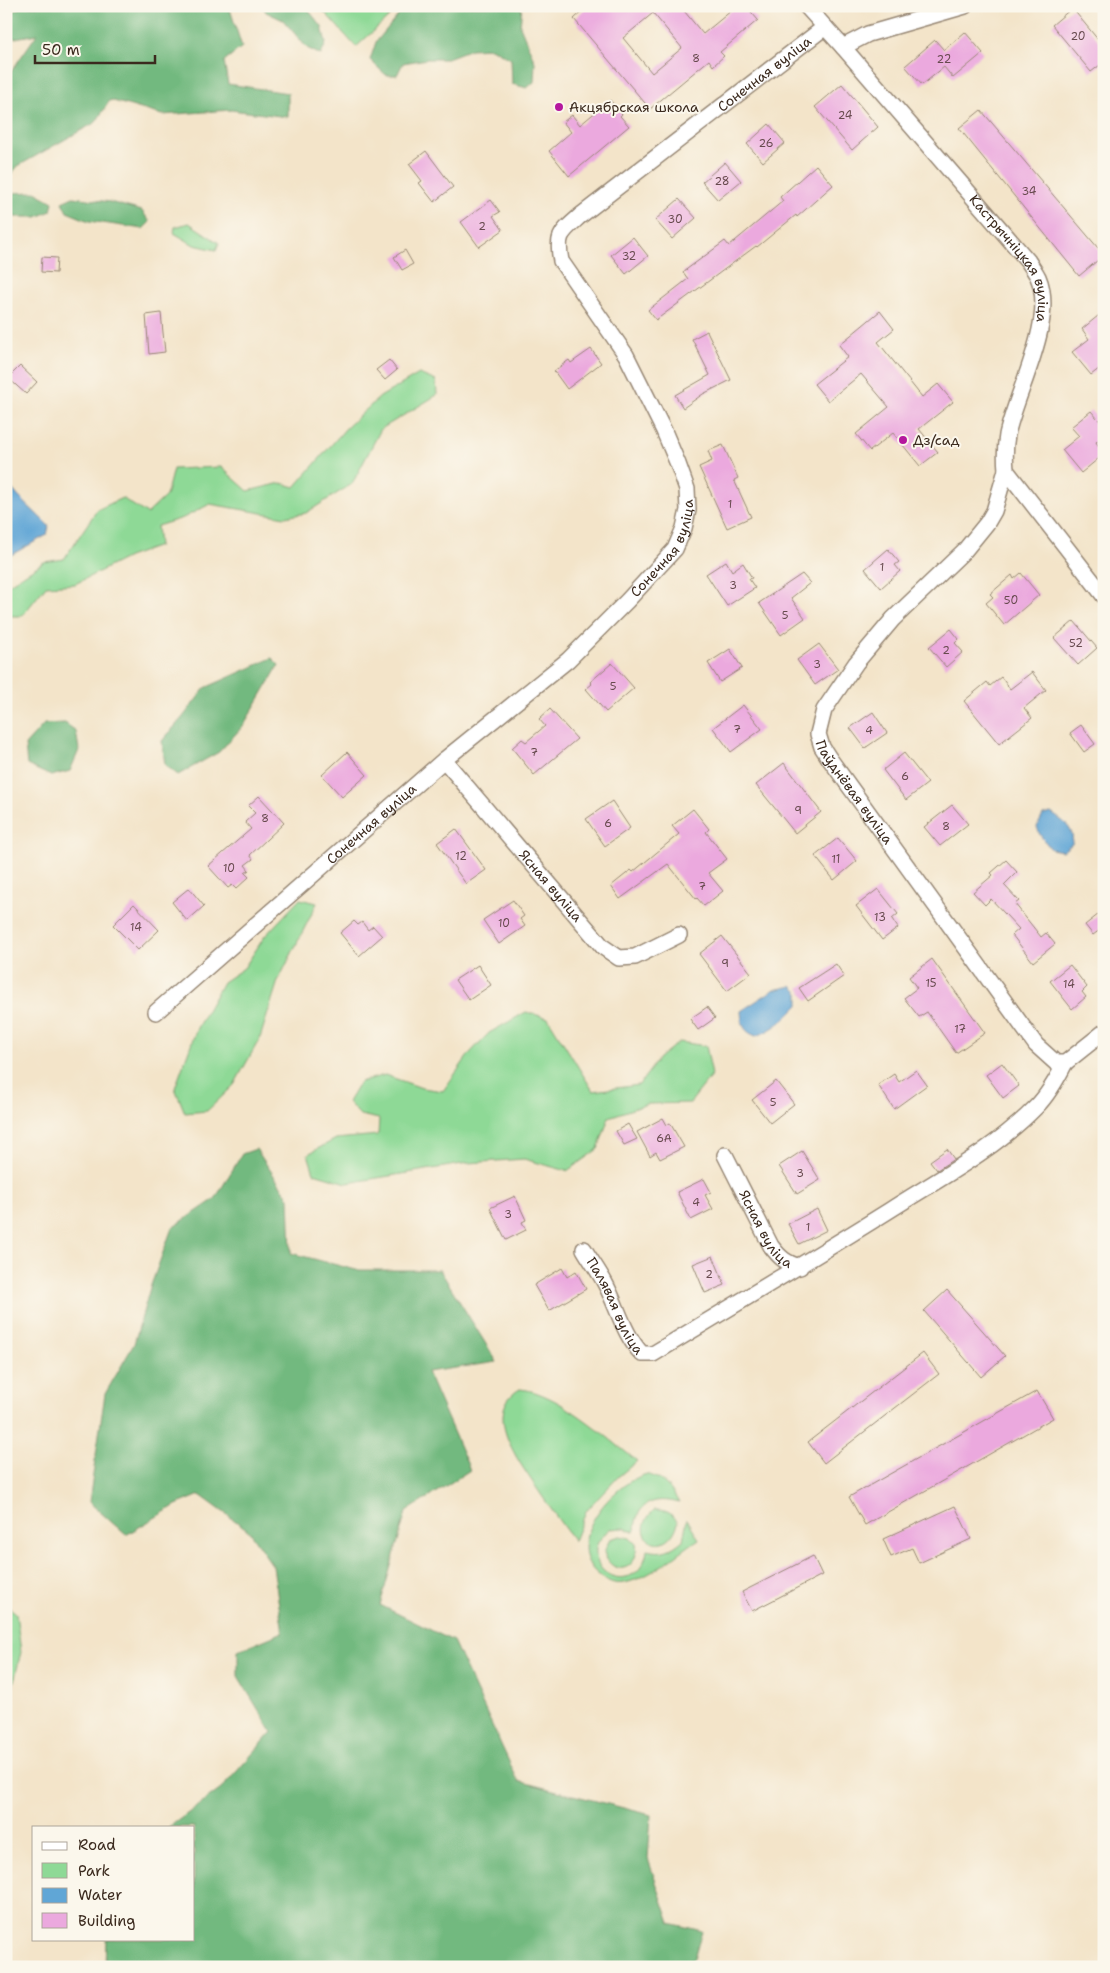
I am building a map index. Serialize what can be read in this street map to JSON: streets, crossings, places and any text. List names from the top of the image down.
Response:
{
  "streets": {
    "street": [
      "Сонечная вуліца",
      "Кастрычніцкая вуліца",
      "Паўднёвая вуліца",
      "Ясная вуліца",
      "Палявая вуліца"
    ]
  },
  "crossings": [
    ["Сонечная вуліца", "Кастрычніцкая вуліца"],
    ["Сонечная вуліца", "Ясная вуліца"],
    ["Кастрычніцкая вуліца", "Паўднёвая вуліца"],
    ["Ясная вуліца", "Палявая вуліца"]
  ],
  "places": ["Акцябрская школа", "Дз/сад"],
  "house_numbers": [
    "20",
    "8",
    "22",
    "24",
    "26",
    "28",
    "34",
    "30",
    "2",
    "32",
    "1",
    "1",
    "3",
    "50",
    "5",
    "52",
    "2",
    "3",
    "5",
    "7",
    "4",
    "7",
    "6",
    "9",
    "8",
    "6",
    "8",
    "12",
    "11",
    "10",
    "7",
    "13",
    "10",
    "14",
    "9",
    "15",
    "14",
    "17",
    "5",
    "6А",
    "3",
    "4",
    "3",
    "1",
    "2"
  ],
  "legend": [
    "Road",
    "Park",
    "Water",
    "Building"
  ],
  "scale_bar": "50 m"
}
